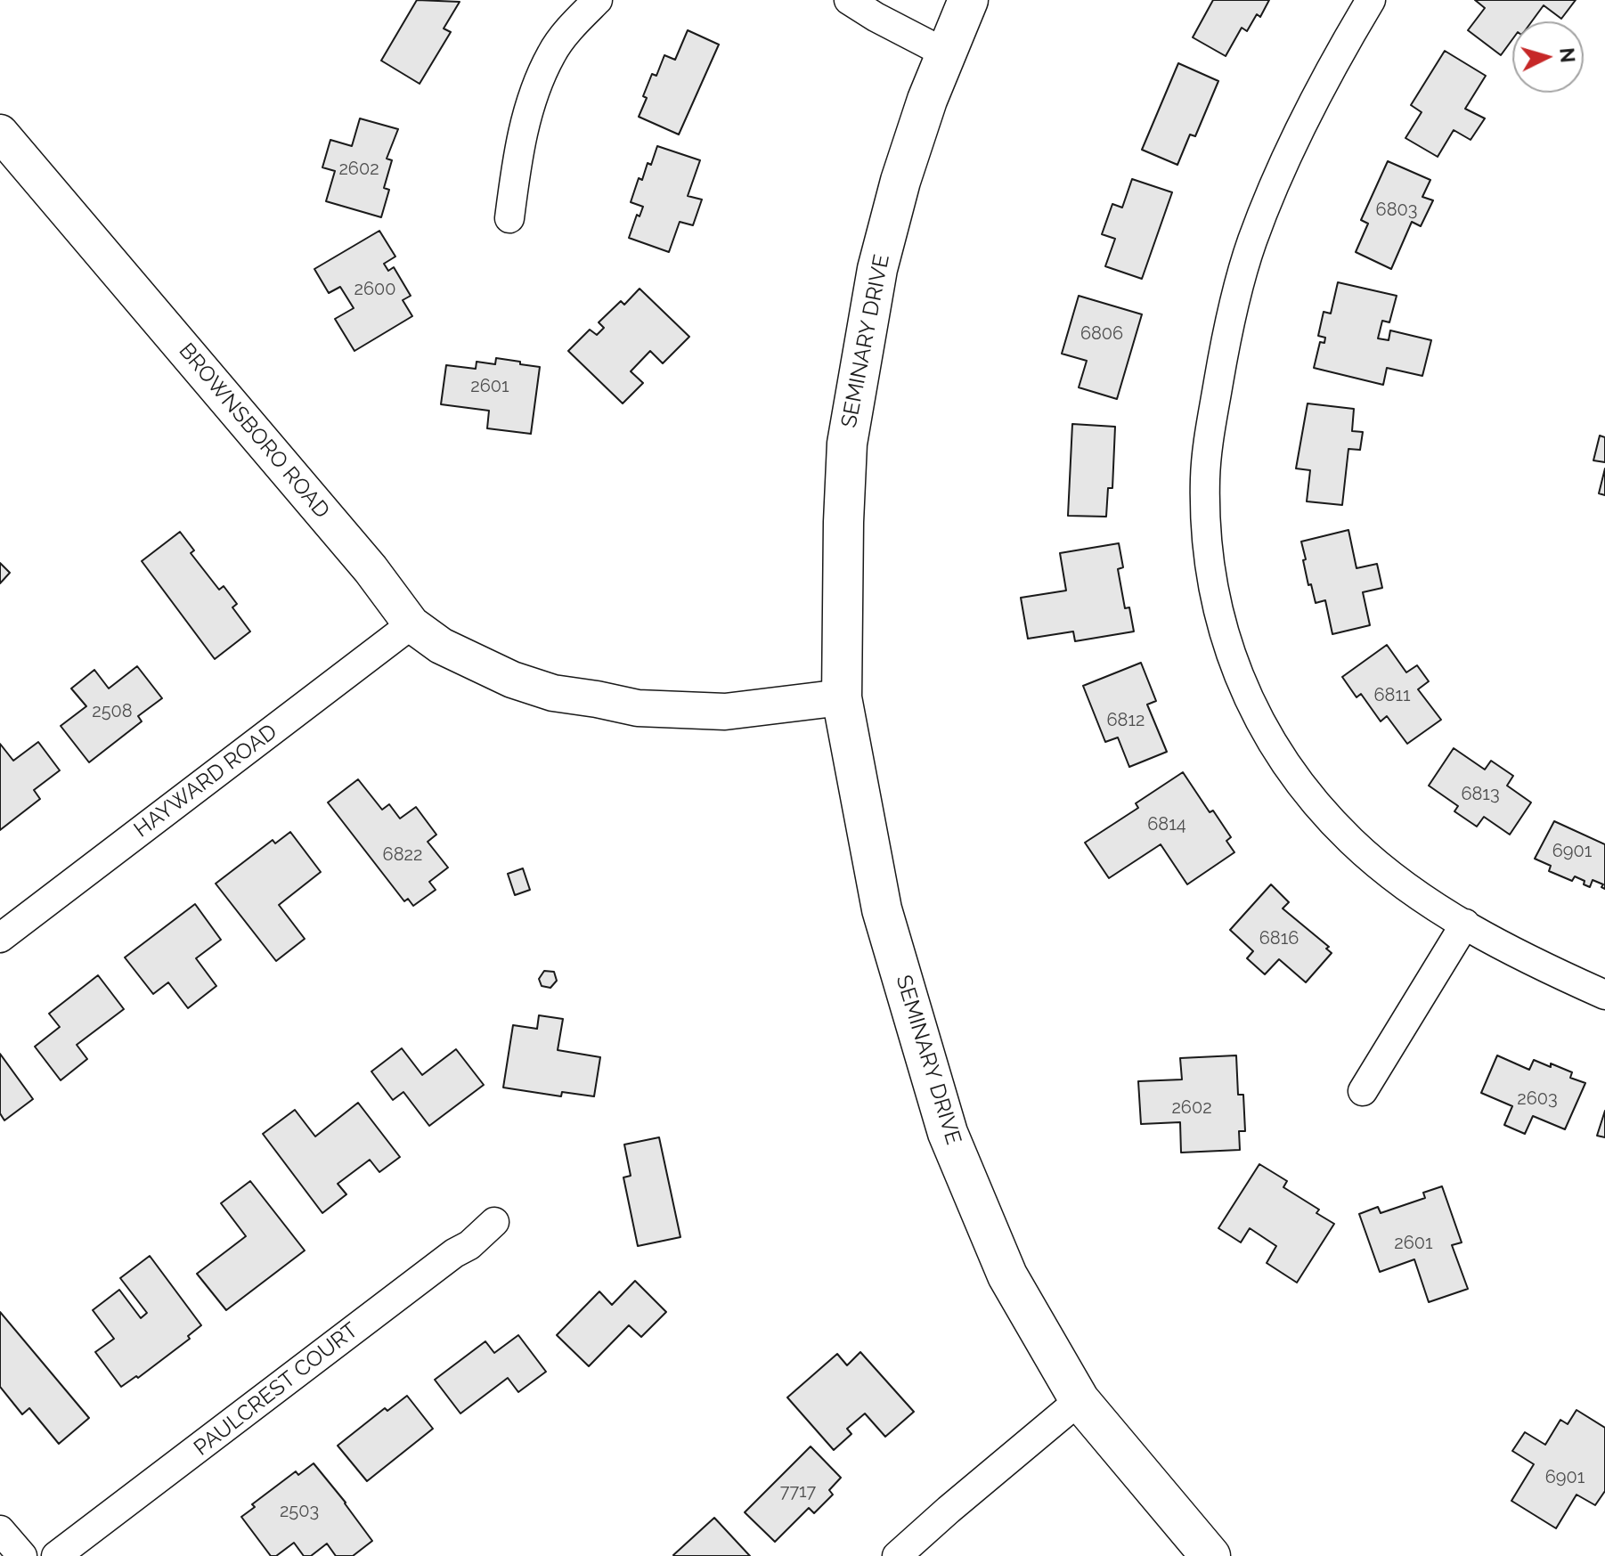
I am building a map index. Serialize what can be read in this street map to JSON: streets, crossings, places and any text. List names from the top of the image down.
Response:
{
  "streets": {
    "main road": ["SEMINARY DRIVE"],
    "street": ["BROWNSBORO ROAD", "HAYWARD ROAD", "PAULCREST COURT"]
  },
  "crossings": [
    ["SEMINARY DRIVE", "BROWNSBORO ROAD"],
    ["BROWNSBORO ROAD", "HAYWARD ROAD"]
  ],
  "house_numbers": [
    "2602",
    "6803",
    "2600",
    "6806",
    "2601",
    "6811",
    "2508",
    "6812",
    "6813",
    "6814",
    "6901",
    "6822",
    "6816",
    "2603",
    "2602",
    "2601",
    "6901",
    "7717",
    "2503"
  ],
  "north": "right"
}
